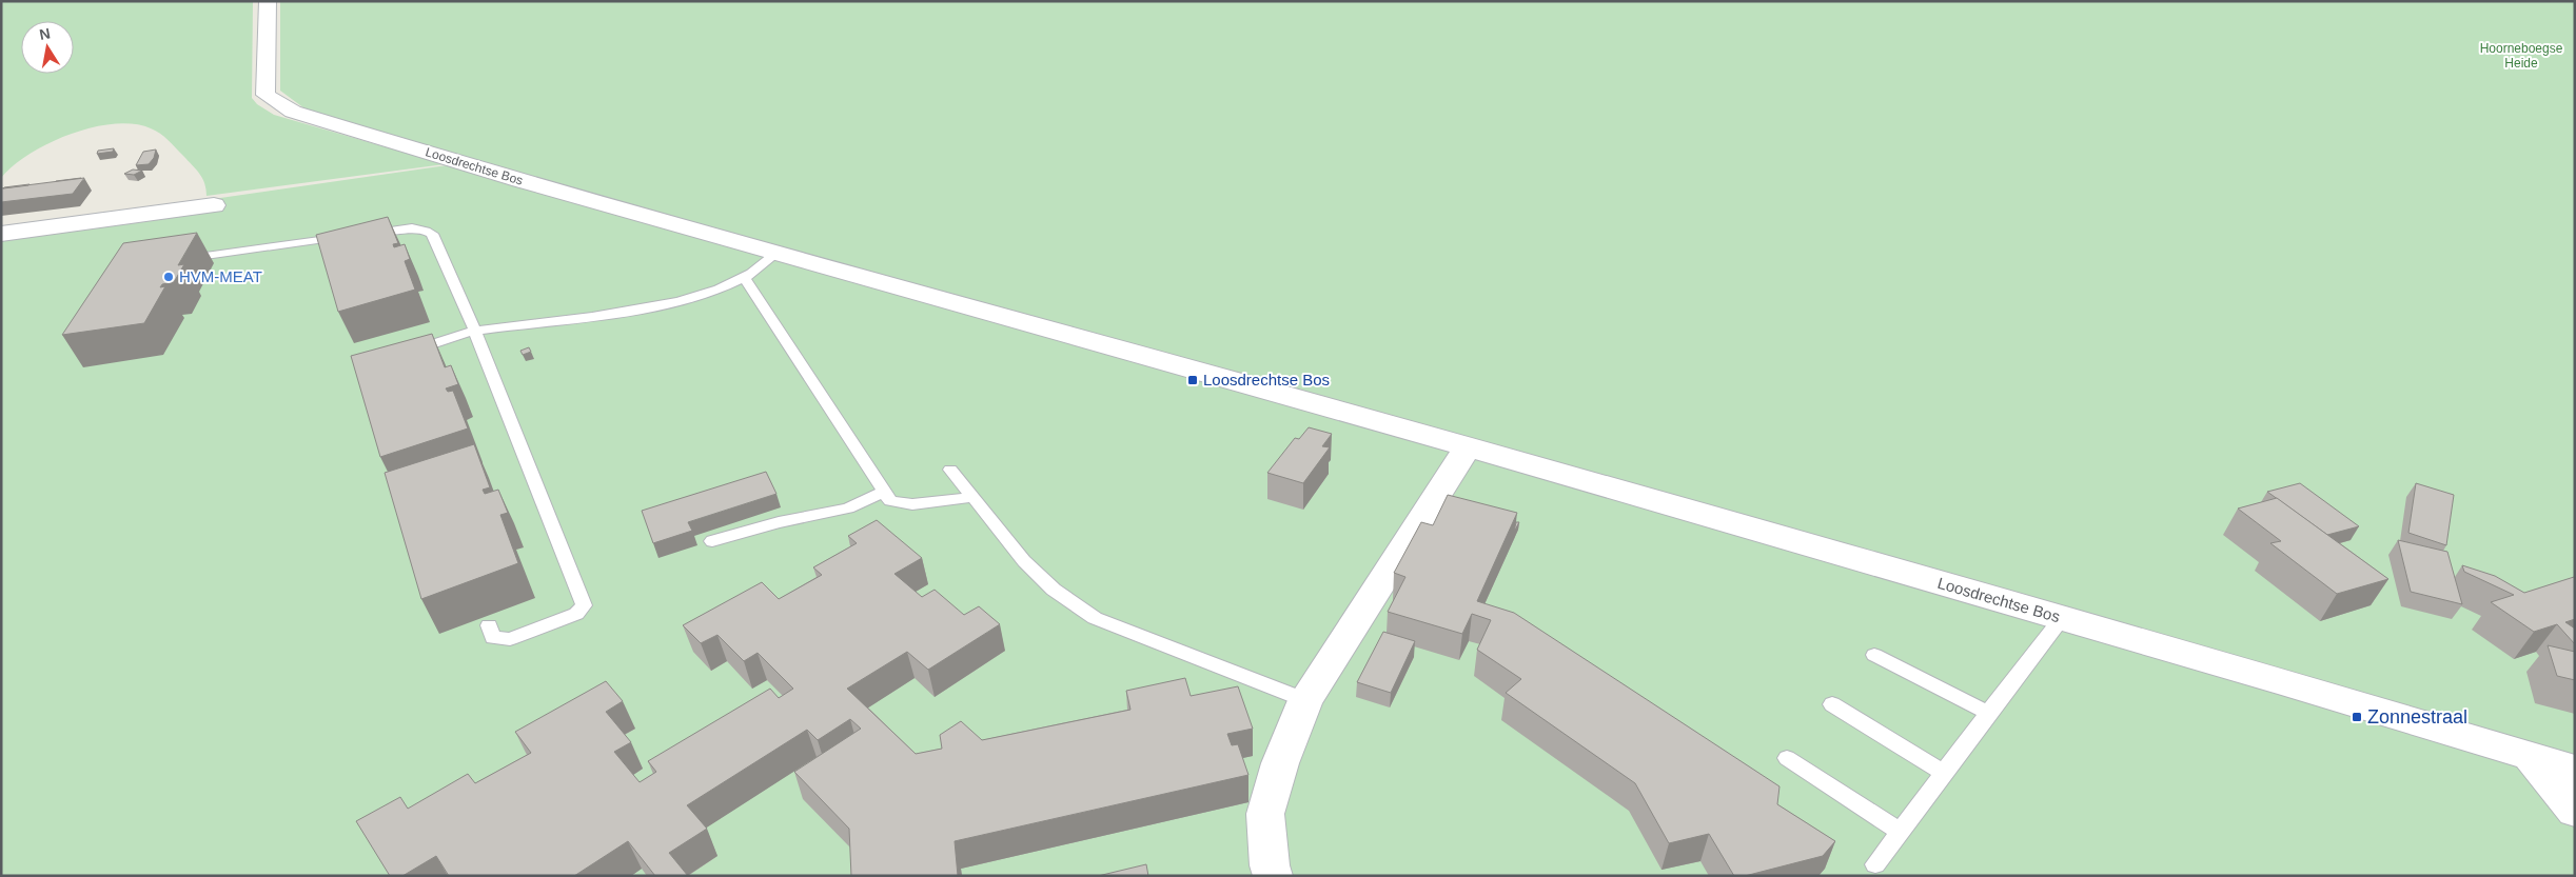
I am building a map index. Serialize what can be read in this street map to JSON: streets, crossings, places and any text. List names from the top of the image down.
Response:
{
  "streets": {
    "street": ["Loosdrechtse Bos"]
  },
  "parks": ["Hoorneboegse Heide"],
  "places": {
    "other": ["HVM-MEAT"],
    "transit": ["Loosdrechtse Bos", "Zonnestraal"]
  },
  "north": "top"
}
